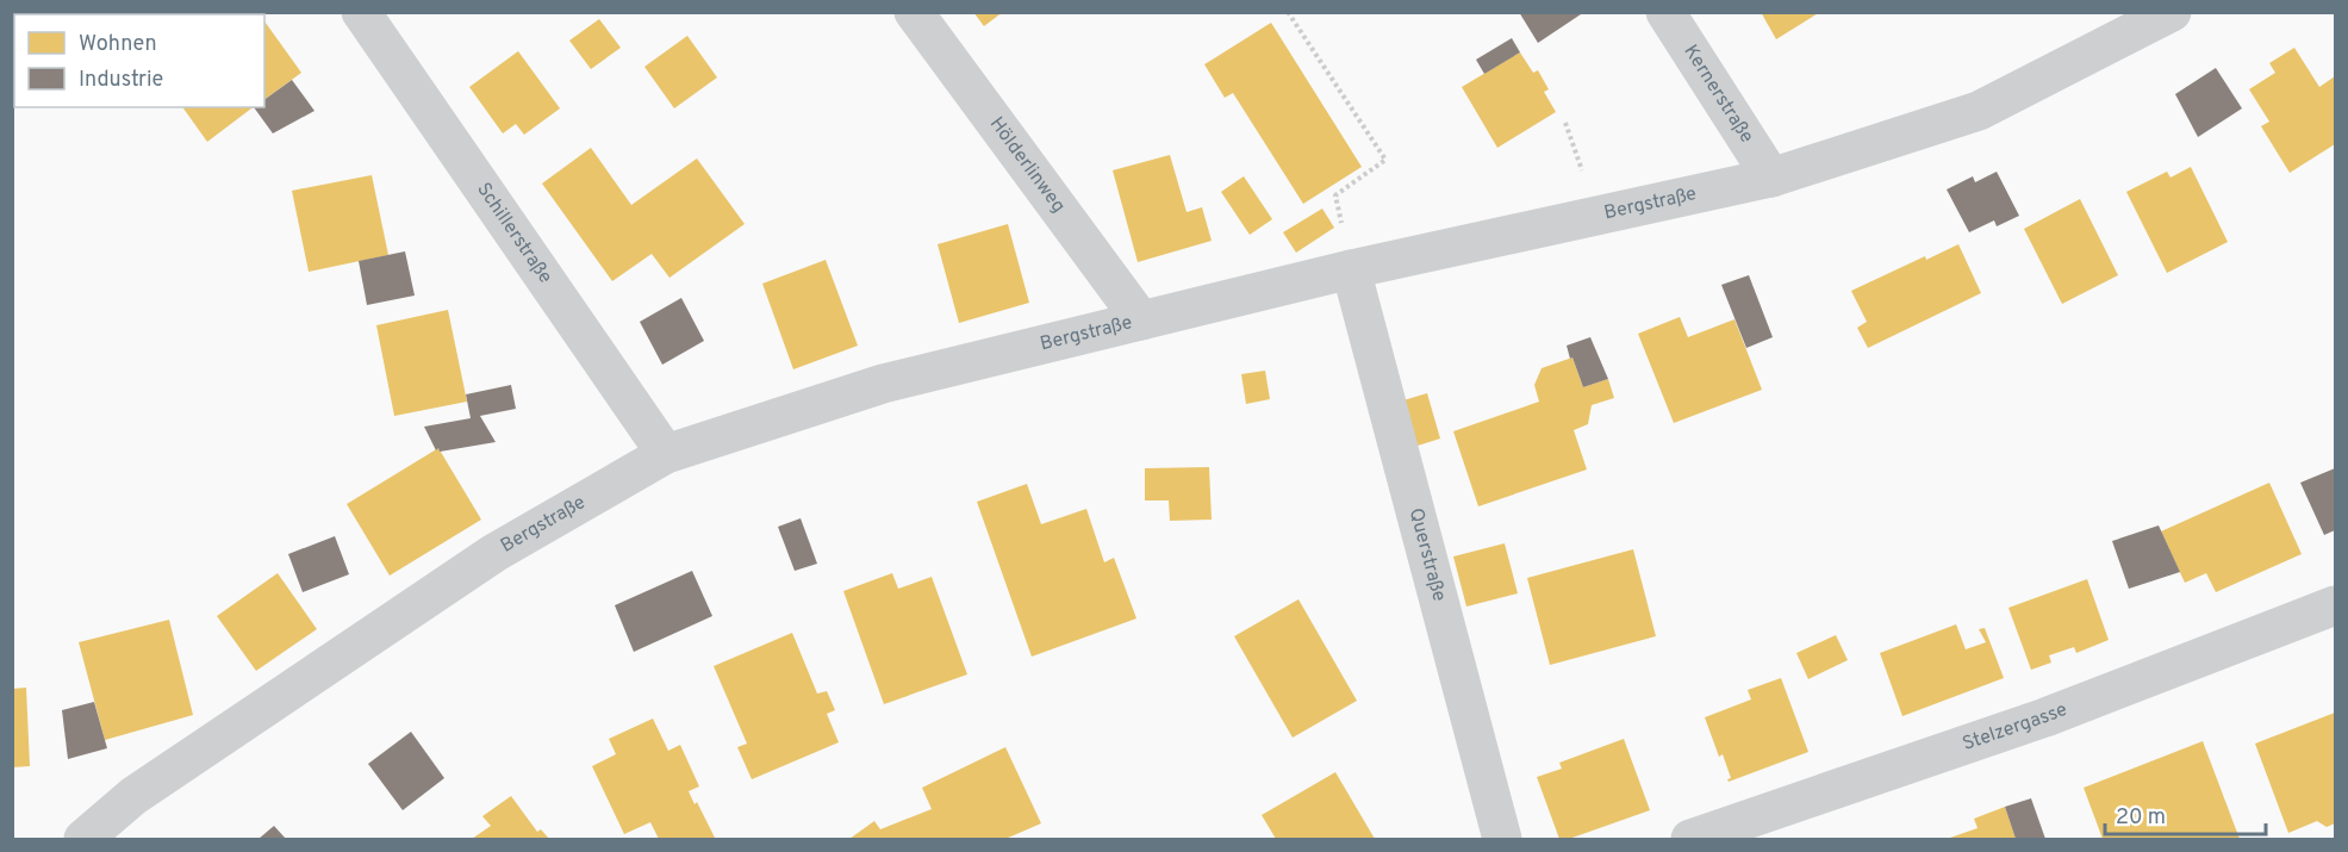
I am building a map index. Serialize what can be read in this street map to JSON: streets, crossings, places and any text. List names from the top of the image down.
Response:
{
  "streets": {
    "street": [
      "Kernerstraße",
      "Hölderlinweg",
      "Bergstraße",
      "Schillerstraße",
      "Querstraße",
      "Stelzergasse"
    ]
  },
  "crossings": [
    ["Kernerstraße", "Bergstraße"],
    ["Hölderlinweg", "Bergstraße"],
    ["Bergstraße", "Schillerstraße"],
    ["Bergstraße", "Querstraße"]
  ],
  "legend": ["Wohnen", "Industrie"],
  "scale_bar": "20 m"
}
